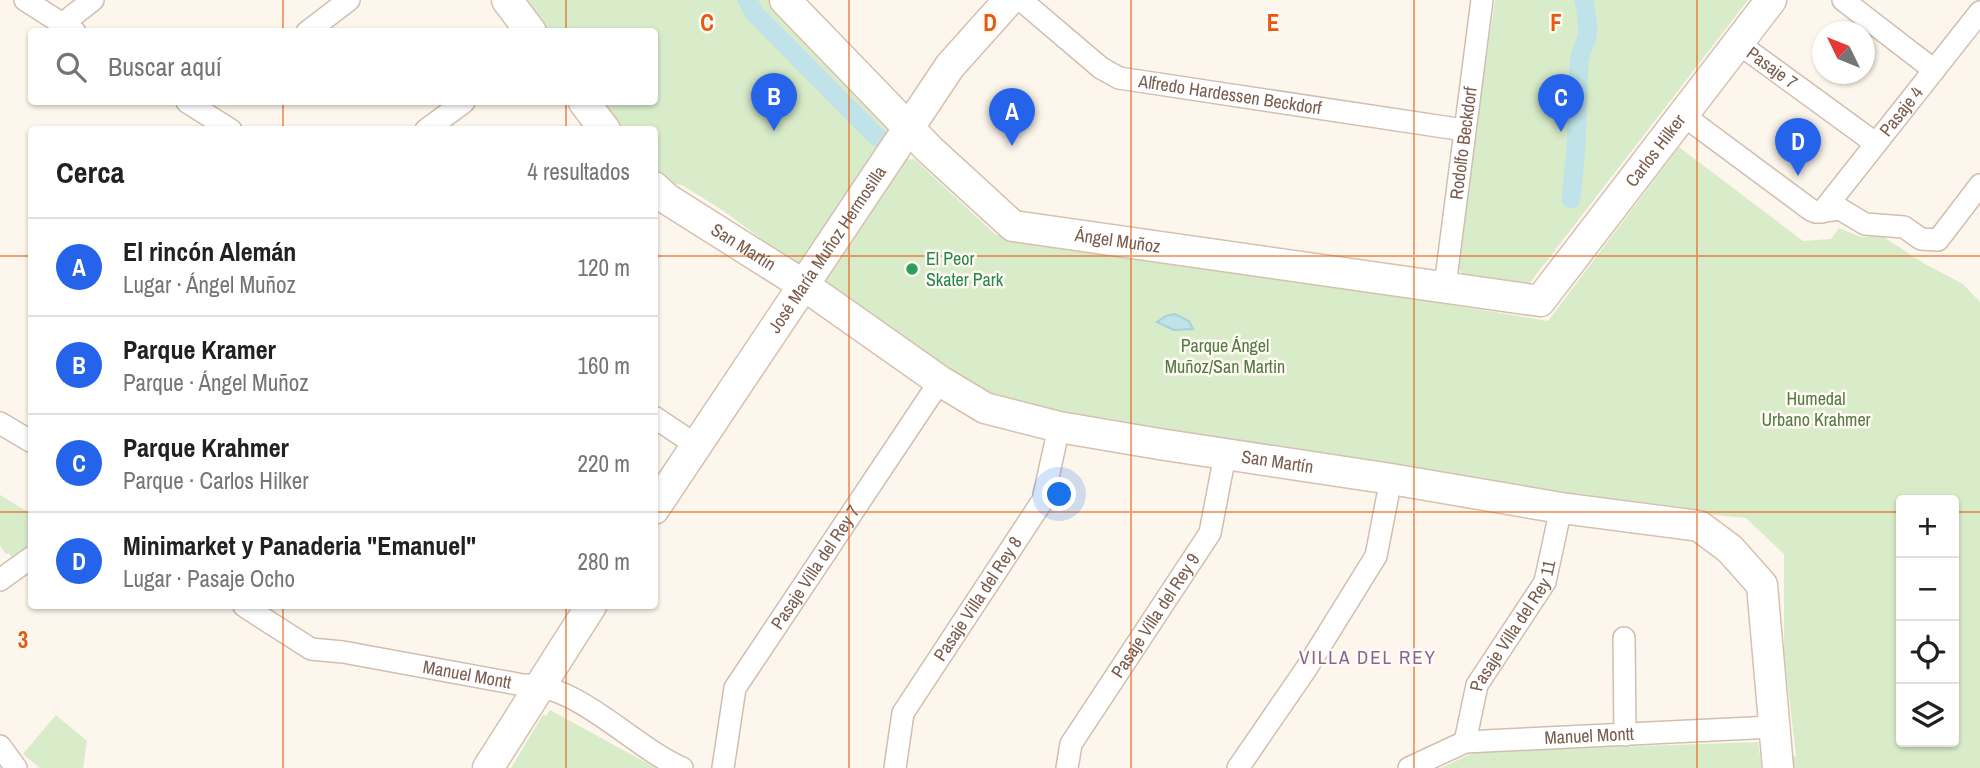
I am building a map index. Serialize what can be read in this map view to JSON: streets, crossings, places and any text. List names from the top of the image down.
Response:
{
  "streets": {
    "street": [
      "Pasaje 7",
      "Alfredo Hardessen Beckdorf",
      "Pasaje 4",
      "Rodolfo Beckdorf",
      "Carlos Hilker",
      "Ángel Muñoz",
      "San Martín",
      "José María Muñoz Hermosilla",
      "Pasaje Villa del Rey 7",
      "Pasaje Villa del Rey 8",
      "Pasaje Villa del Rey 9",
      "Pasaje Villa del Rey 11",
      "Manuel Montt"
    ]
  },
  "crossings": [
    ["Pasaje 7", "Pasaje 4"],
    ["Pasaje 7", "Carlos Hilker"],
    ["Alfredo Hardessen Beckdorf", "Rodolfo Beckdorf"],
    ["Rodolfo Beckdorf", "Ángel Muñoz"],
    ["Carlos Hilker", "Ángel Muñoz"],
    ["Ángel Muñoz", "José María Muñoz Hermosilla"],
    ["San Martín", "José María Muñoz Hermosilla"],
    ["San Martín", "Pasaje Villa del Rey 7"],
    ["San Martín", "Pasaje Villa del Rey 8"],
    ["San Martín", "Pasaje Villa del Rey 9"],
    ["San Martín", "Pasaje Villa del Rey 11"],
    ["San Martín", "Manuel Montt"],
    ["Pasaje Villa del Rey 11", "Manuel Montt"]
  ],
  "districts": ["VILLA DEL REY"],
  "parks": ["Parque Ángel Muñoz/San Martin", "Humedal Urbano Krahmer"],
  "places": ["El Peor Skater Park"],
  "north": "top left",
  "page": {
    "search": "Buscar aquí",
    "pins": [
      "B",
      "C",
      "A",
      "D"
    ],
    "heading": ["Cerca", "4 resultados"],
    "list": [
      {
        "mark": "A",
        "name": "El rincón Alemán",
        "note": "Lugar · Ángel Muñoz",
        "value": "120 m"
      },
      {
        "mark": "B",
        "name": "Parque Kramer",
        "note": "Parque · Ángel Muñoz",
        "value": "160 m"
      },
      {
        "mark": "C",
        "name": "Parque Krahmer",
        "note": "Parque · Carlos Hilker",
        "value": "220 m"
      },
      {
        "mark": "D",
        "name": "Minimarket y Panaderia \"Emanuel\"",
        "note": "Lugar · Pasaje Ocho",
        "value": "280 m"
      }
    ],
    "map_buttons": ["+", "−"]
  },
  "grid": {
    "columns": [
      "C",
      "D",
      "E",
      "F"
    ],
    "rows": ["3"]
  }
}
